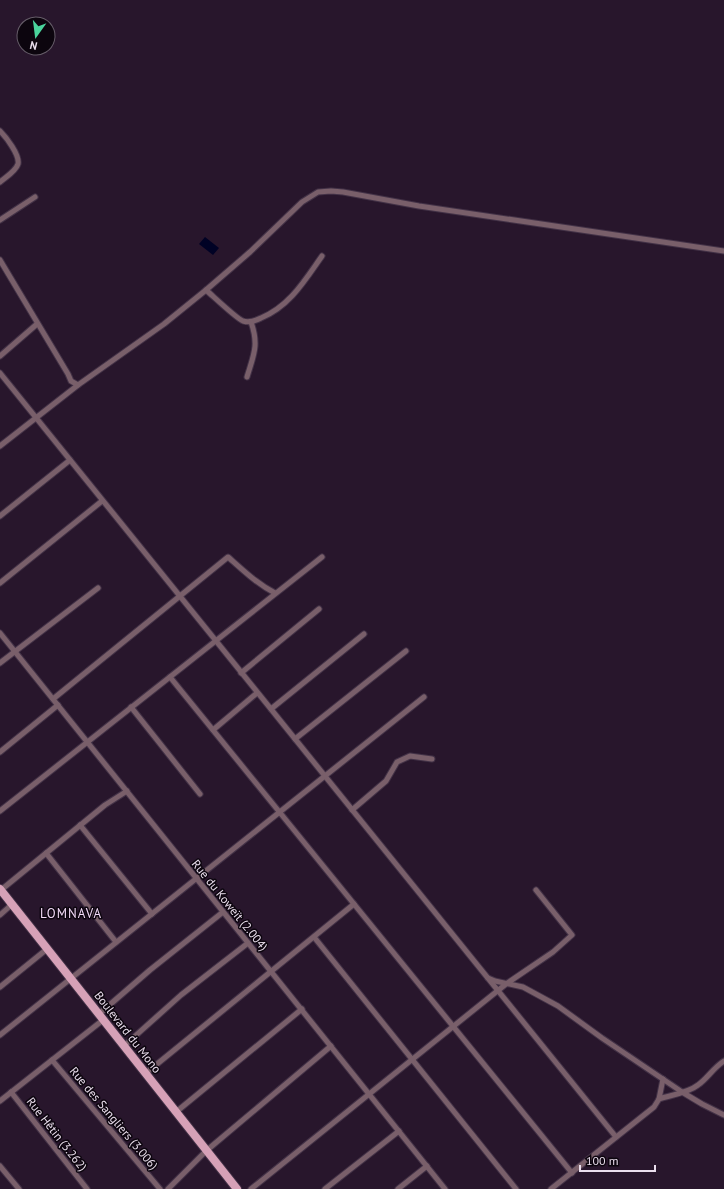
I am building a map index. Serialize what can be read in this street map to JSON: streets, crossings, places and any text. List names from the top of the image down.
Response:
{
  "streets": {
    "main road": ["Boulevard du Mono"],
    "street": ["Rue du Koweït (2.004)", "Rue des Sangliers (3.006)", "Rue Hêtin (3.262)"]
  },
  "districts": ["LOMNAVA"],
  "scale_bar": "100 m",
  "north": "bottom"
}
